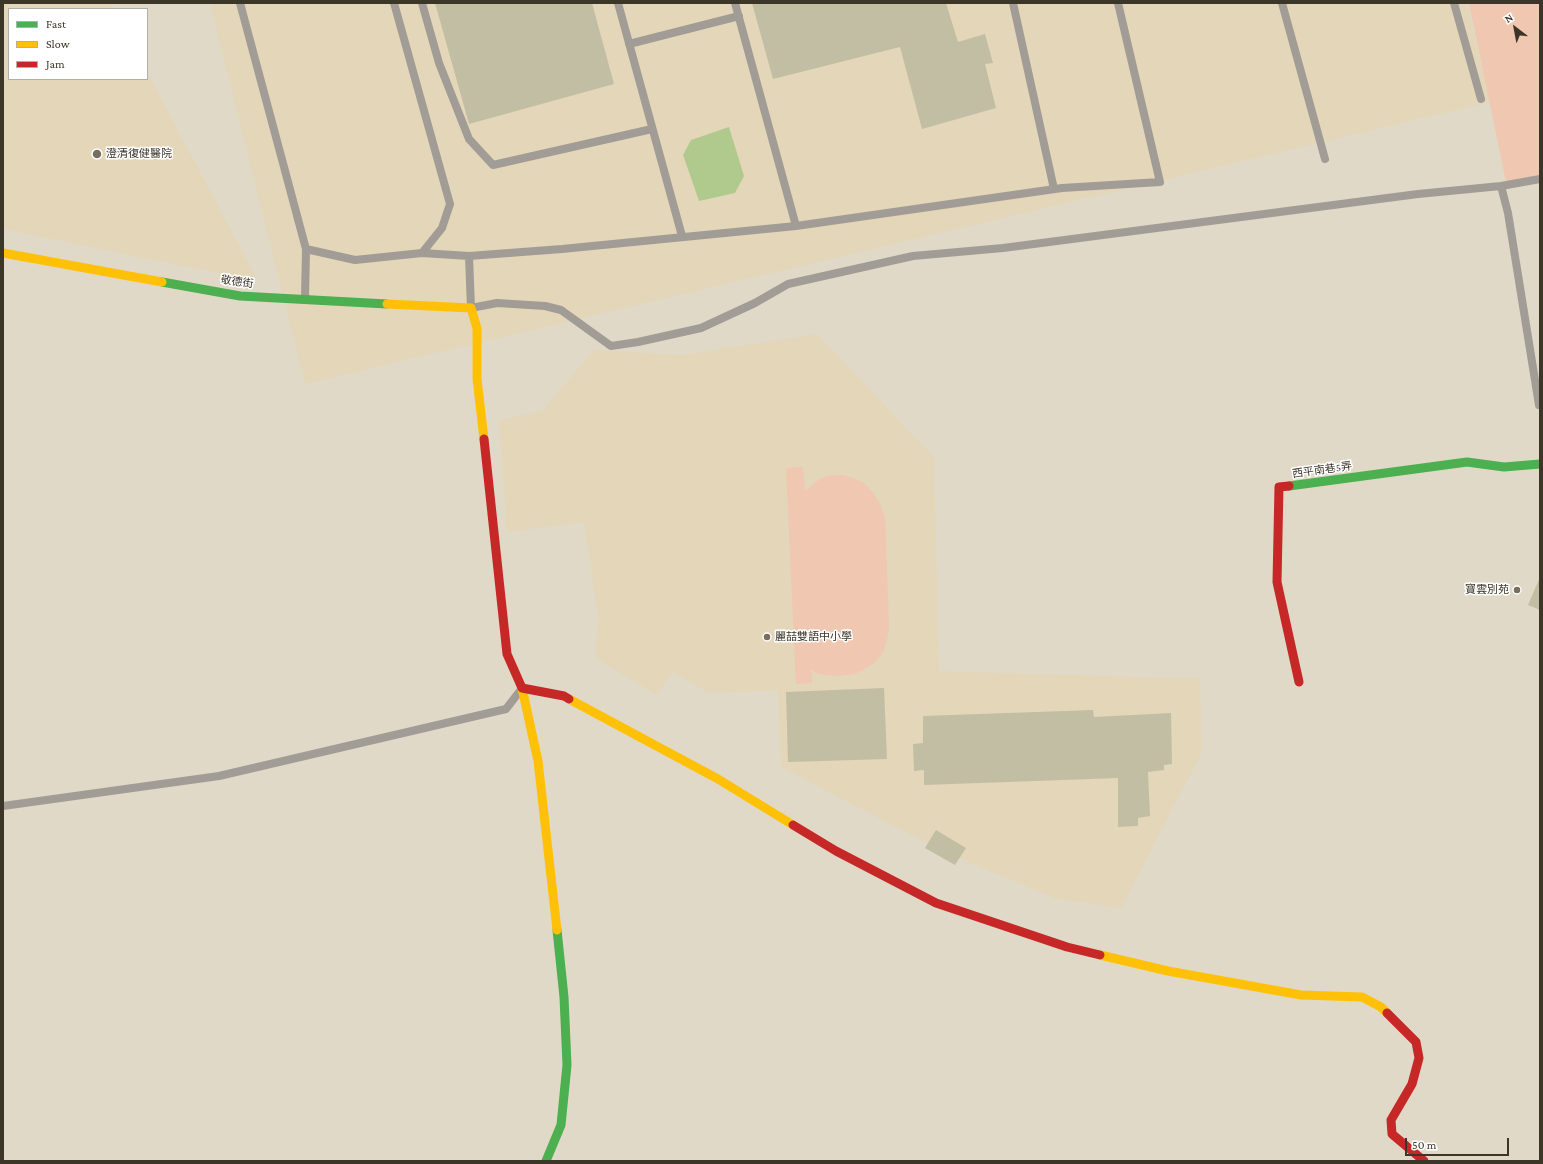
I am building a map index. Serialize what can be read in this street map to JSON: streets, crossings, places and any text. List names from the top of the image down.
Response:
{
  "streets": {
    "street": ["敬德街", "西平南巷5弄"]
  },
  "places": ["澄清復健醫院", "寶雲別苑", "麗喆雙語中小學"],
  "legend": ["Fast", "Slow", "Jam"],
  "scale_bar": "50 m",
  "north": "top left"
}
